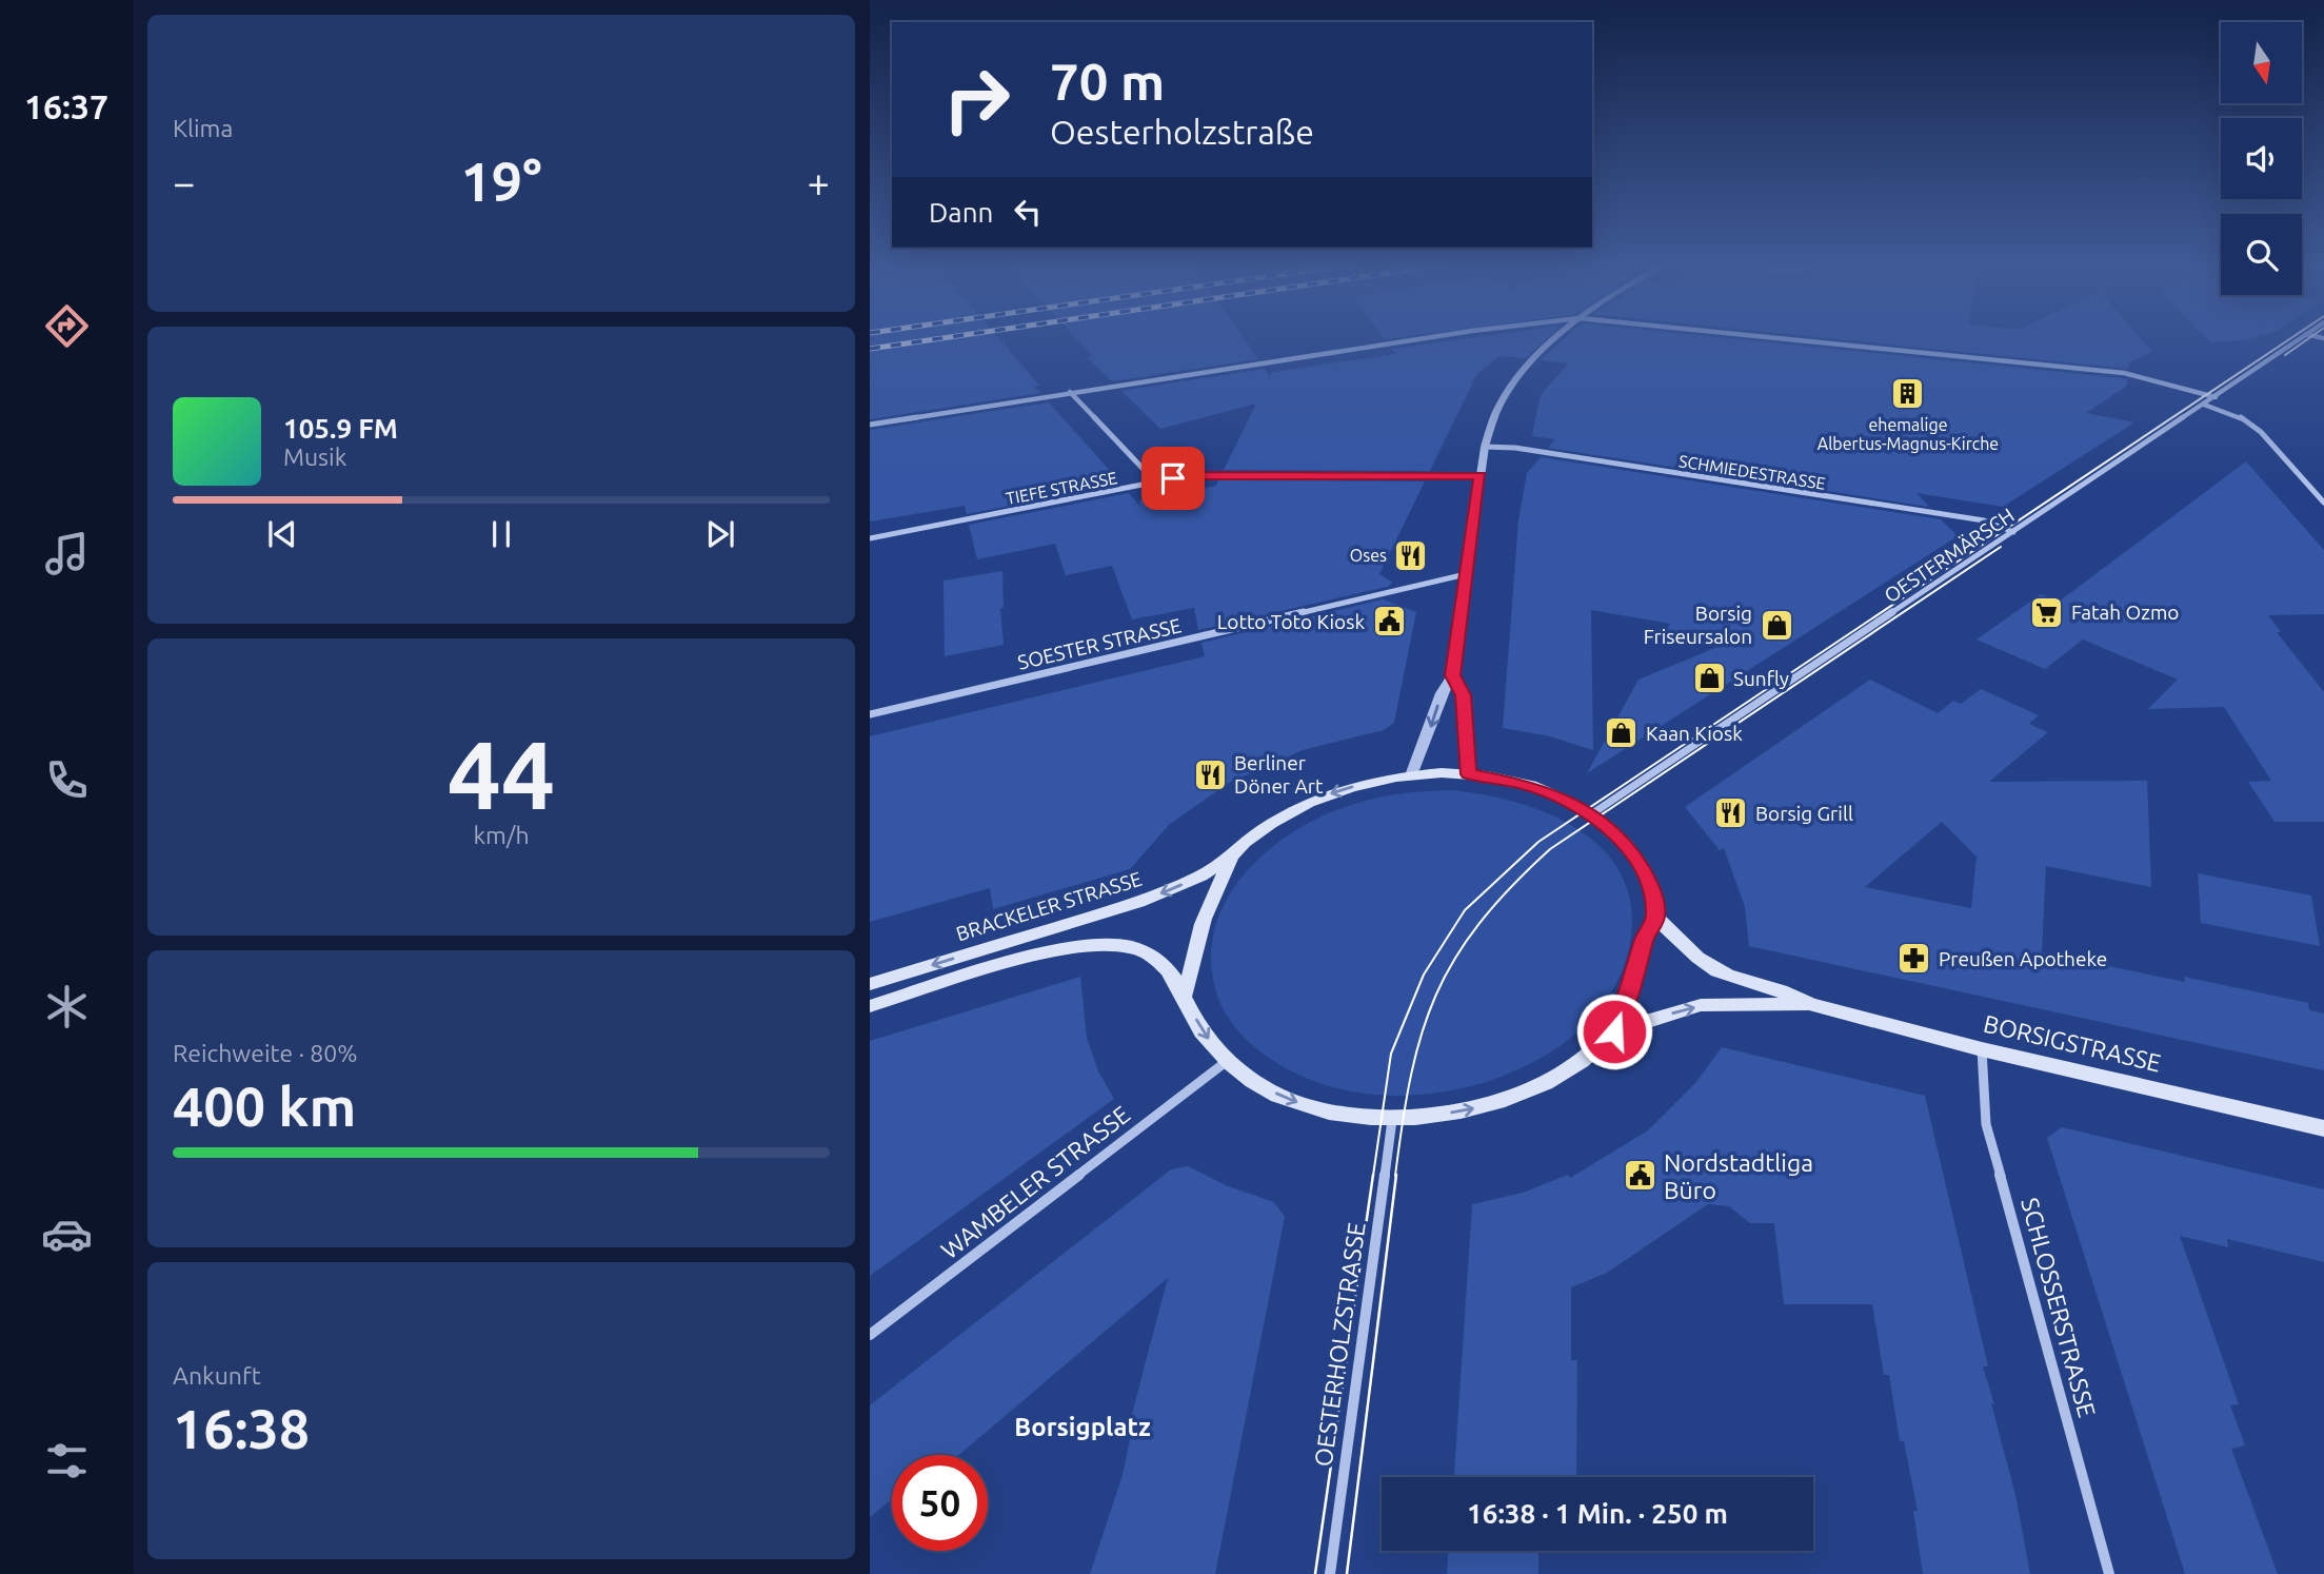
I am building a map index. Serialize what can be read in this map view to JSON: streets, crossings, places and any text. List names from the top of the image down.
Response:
{
  "streets": {
    "main road": ["BRACKELER STRASSE", "BORSIGSTRASSE"],
    "street": [
      "SCHMIEDESTRASSE",
      "TIEFE STRASSE",
      "OESTERMÄRSCH",
      "SOESTER STRASSE",
      "WAMBELER STRASSE",
      "SCHLOSSERSTRASSE",
      "OESTERHOLZSTRASSE"
    ]
  },
  "crossings": [
    ["SCHMIEDESTRASSE", "OESTERMÄRSCH"],
    ["BORSIGSTRASSE", "SCHLOSSERSTRASSE"]
  ],
  "one_way": ["BRACKELER STRASSE"],
  "districts": ["Borsigplatz"],
  "places": {
    "building": ["ehemalige Albertus-Magnus-Kirche"],
    "restaurant": ["Oses", "Berliner Döner Art", "Borsig Grill"],
    "supermarket": ["Fatah Ozmo"],
    "public building": ["Lotto Toto Kiosk", "Nordstadtliga Büro"],
    "shop": ["Borsig Friseursalon", "Sunfly", "Kaan Kiosk"],
    "pharmacy": ["Preußen Apotheke"]
  },
  "north": "bottom",
  "page": {
    "tabs": "16:37",
    "tile": [
      "Klima",
      ["44", "km/h"],
      ["Reichweite · 80%", "400 km"],
      ["Ankunft", "16:38"]
    ],
    "turn": ["70 m", "Oesterholzstraße"],
    "heat": ["−", "19°", "+"],
    "then": "Dann",
    "song": ["105.9 FM", "Musik"],
    "limit": "50",
    "trip": "16:38 · 1 Min. · 250 m"
  }
}
